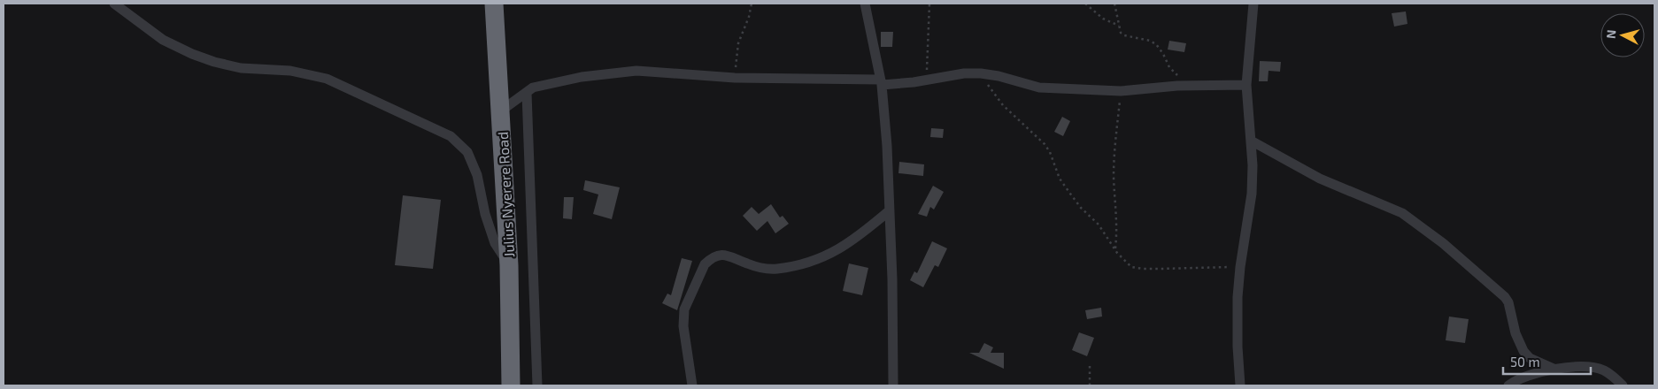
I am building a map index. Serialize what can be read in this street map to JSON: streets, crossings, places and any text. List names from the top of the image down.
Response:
{
  "streets": {
    "highway": ["Julius Nyerere Road"]
  },
  "scale_bar": "50 m",
  "north": "left"
}
